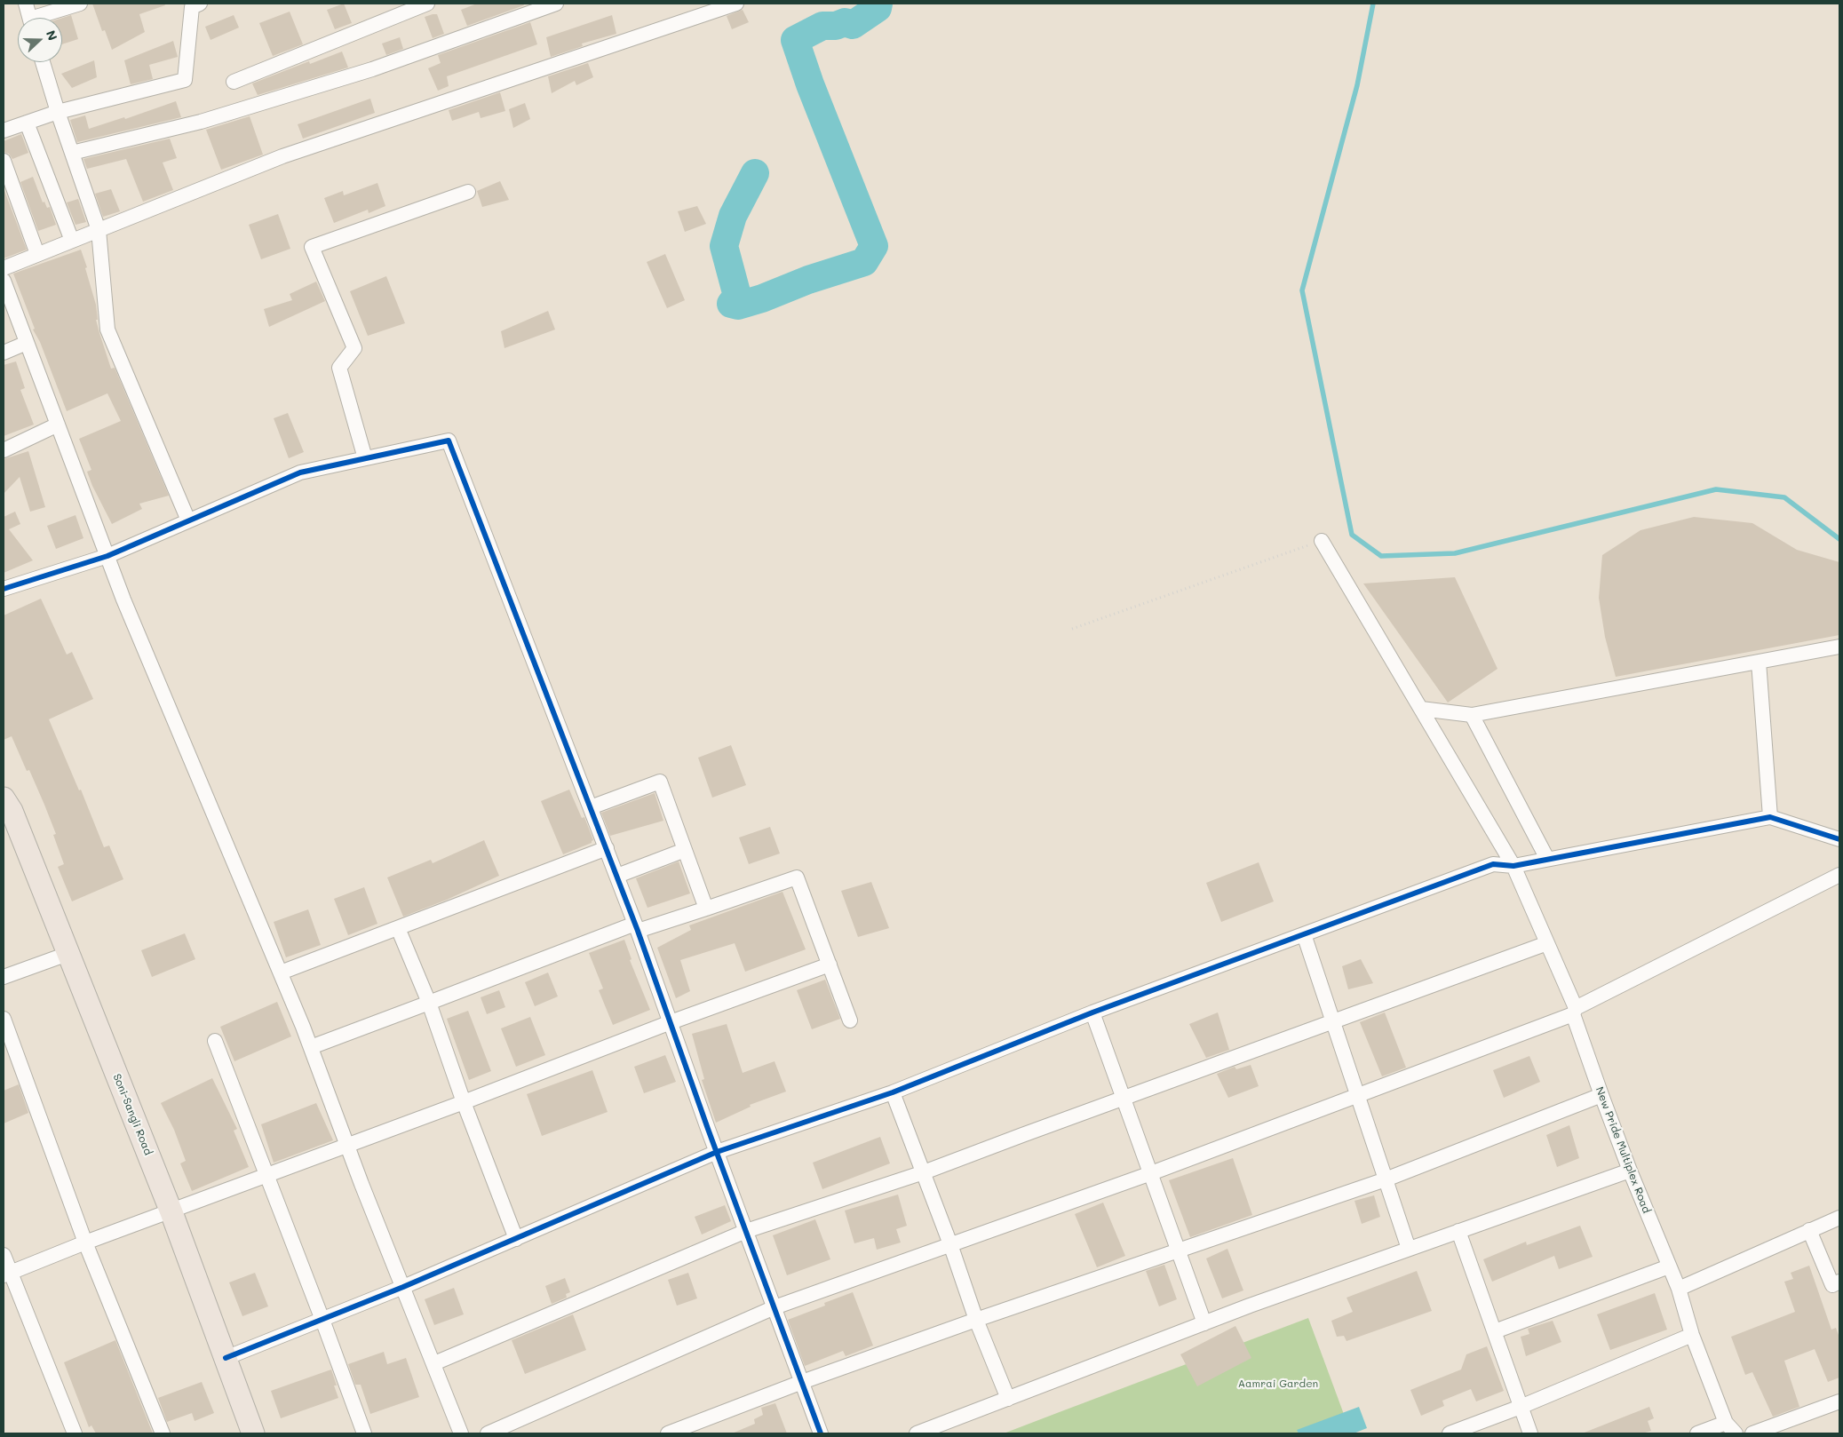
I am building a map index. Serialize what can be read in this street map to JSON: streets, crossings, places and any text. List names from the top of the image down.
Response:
{
  "streets": {
    "main road": ["Soni-Sangli Road"],
    "street": ["New Pride Multiplex Road"]
  },
  "parks": ["Aamrai Garden"],
  "north": "right"
}
